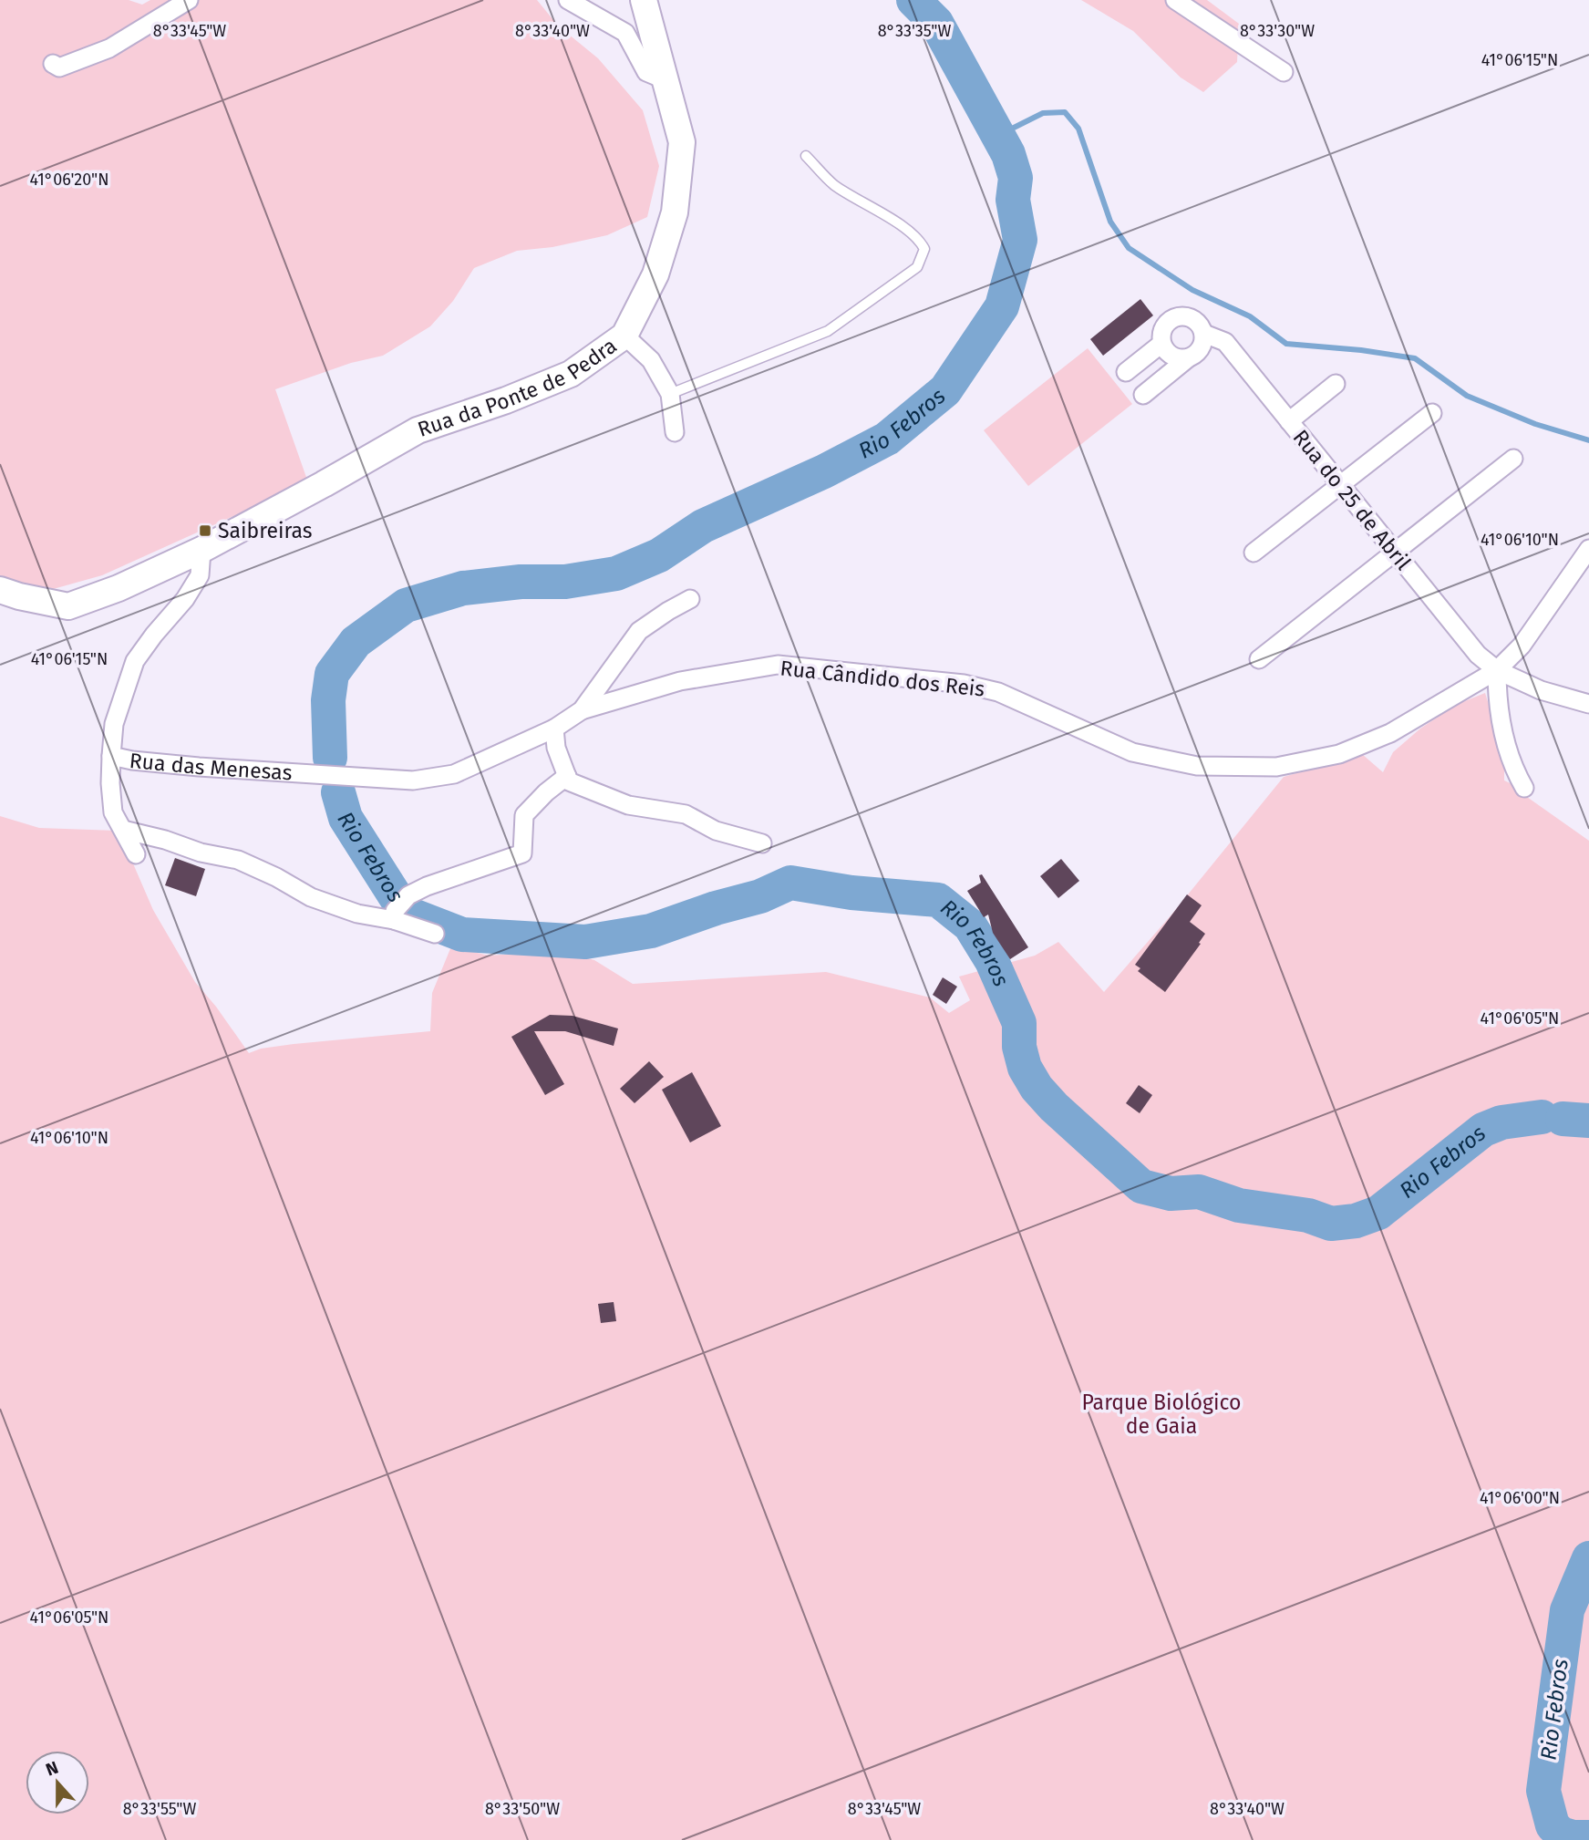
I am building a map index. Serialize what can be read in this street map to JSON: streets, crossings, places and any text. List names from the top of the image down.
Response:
{
  "streets": {
    "street": [
      "Rua da Ponte de Pedra",
      "Rua do 25 de Abril",
      "Rua Cândido dos Reis",
      "Rua das Menesas"
    ]
  },
  "crossings": [
    ["Rua da Ponte de Pedra", "Rua das Menesas"],
    ["Rua do 25 de Abril", "Rua Cândido dos Reis"],
    ["Rua Cândido dos Reis", "Rua das Menesas"]
  ],
  "water": ["Rio Febros"],
  "parks": ["Parque Biológico de Gaia"],
  "places": {
    "transit": ["Saibreiras"]
  },
  "north": "top",
  "coordinates": [
    "8°33'45\"W",
    "8°33'40\"W",
    "8°33'35\"W",
    "8°33'30\"W",
    "41°06'15\"N",
    "41°06'20\"N",
    "41°06'10\"N",
    "41°06'05\"N",
    "41°06'00\"N",
    "8°33'55\"W",
    "8°33'50\"W"
  ]
}
